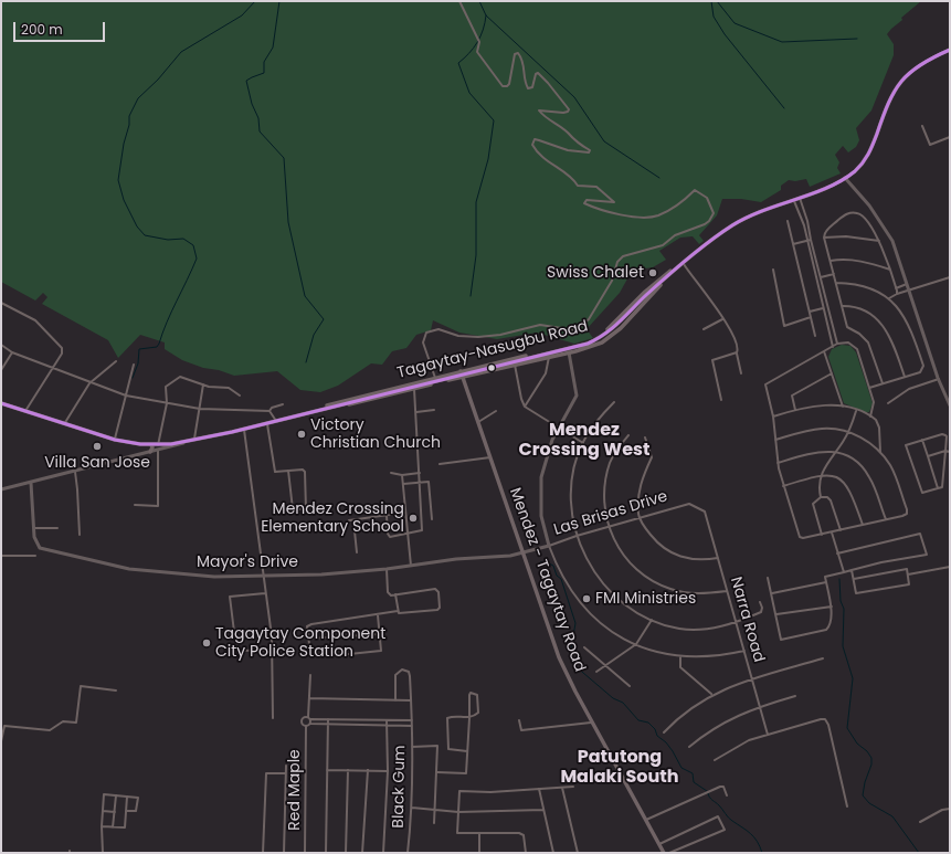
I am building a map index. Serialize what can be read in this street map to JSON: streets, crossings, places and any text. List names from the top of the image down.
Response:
{
  "streets": {
    "main road": ["Tagaytay-Nasugbu Road", "Mendez - Tagaytay Road"],
    "street": [
      "Las Brisas Drive",
      "Mayor's Drive",
      "Narra Road",
      "Black Gum",
      "Red Maple"
    ]
  },
  "crossings": [
    ["Tagaytay-Nasugbu Road", "Mendez - Tagaytay Road"],
    ["Las Brisas Drive", "Mayor's Drive"],
    ["Las Brisas Drive", "Mendez - Tagaytay Road"],
    ["Las Brisas Drive", "Narra Road"],
    ["Mayor's Drive", "Mendez - Tagaytay Road"]
  ],
  "districts": ["Mendez Crossing West", "Patutong Malaki South"],
  "places": [
    "Swiss Chalet",
    "Victory Christian Church",
    "Villa San Jose",
    "Mendez Crossing Elementary School",
    "FMI Ministries",
    "Tagaytay Component City Police Station"
  ],
  "scale_bar": "200 m"
}
